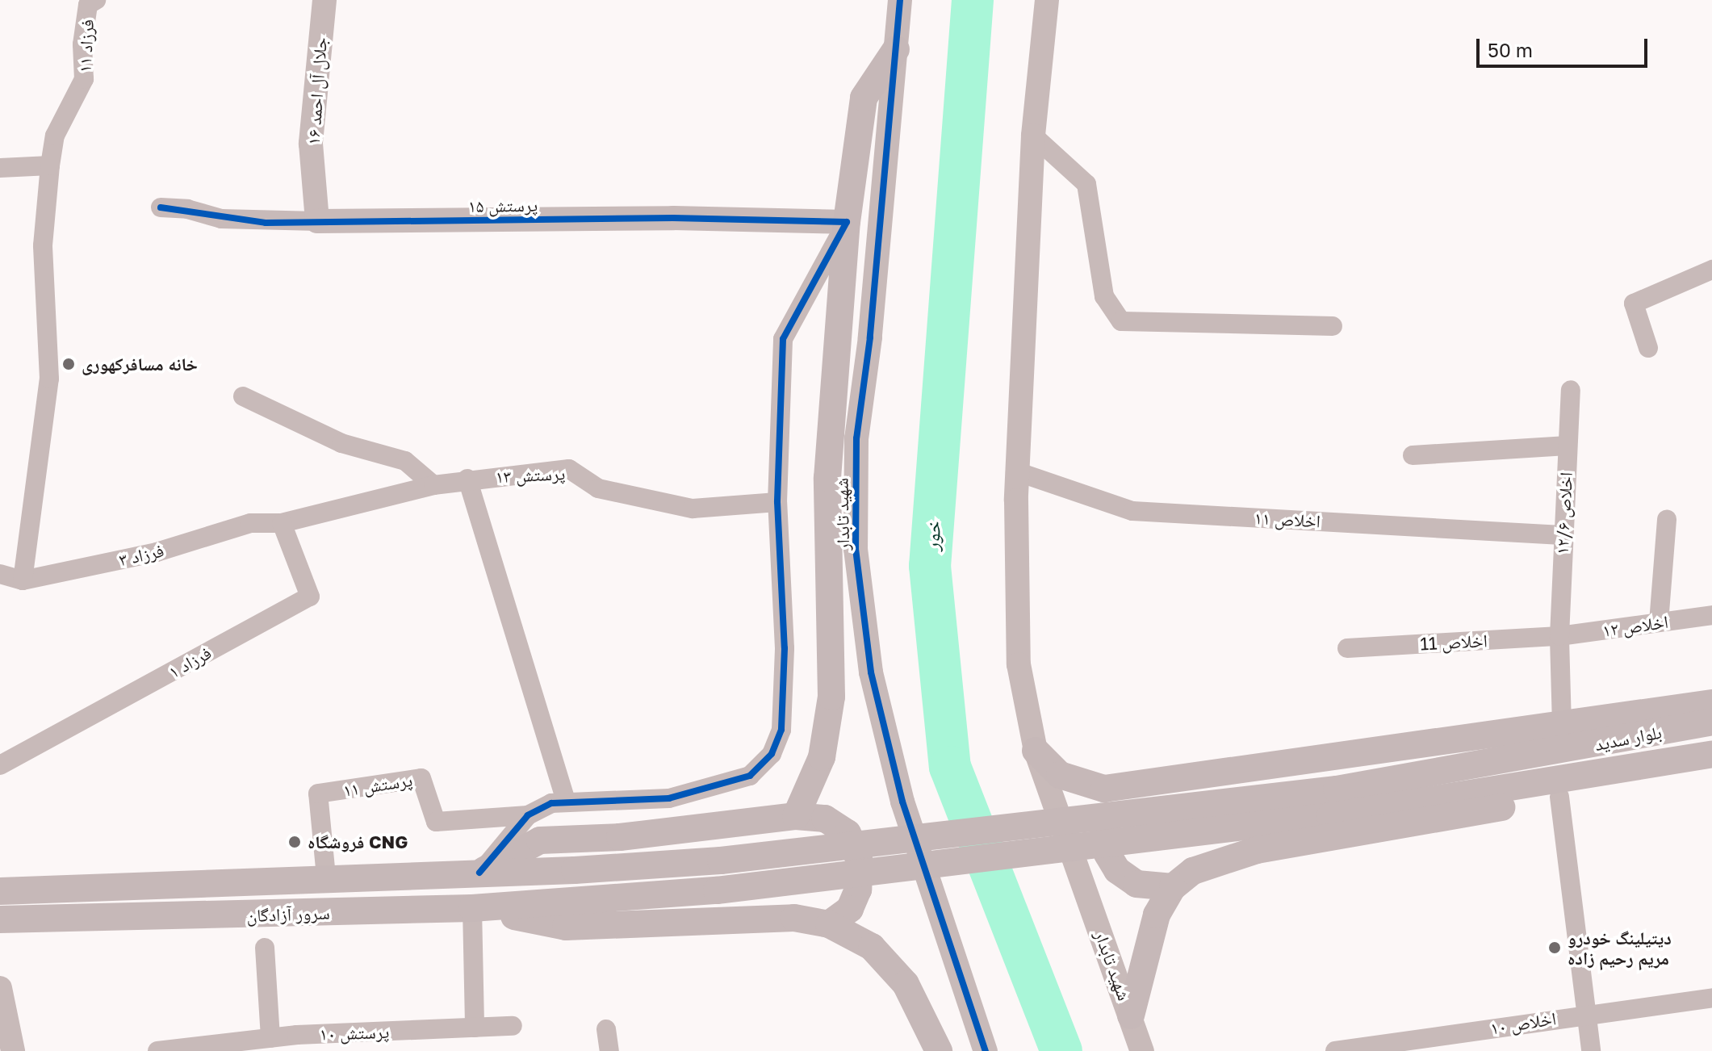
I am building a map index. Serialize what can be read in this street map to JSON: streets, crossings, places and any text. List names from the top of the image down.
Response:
{
  "streets": {
    "main road": ["بلوار سدید", "سرور آزادگان"],
    "street": [
      "فرزاد ۱۱",
      "جلال آل احمد ۱۶",
      "پرستش ۱۵",
      "پرستش ۱۳",
      "اخلاص ۱۲/۶",
      "شهید تابدار",
      "اخلاص ۱۱",
      "فرزاد ۳",
      "اخلاص ۱۲",
      "اخلاص 11",
      "فرزاد ۱",
      "پرستش ۱۱",
      "اخلاص ۱۰",
      "پرستش ۱۰"
    ]
  },
  "crossings": [
    ["جلال آل احمد ۱۶", "پرستش ۱۵"],
    ["پرستش ۱۳", "فرزاد ۳"],
    ["پرستش ۱۳", "فرزاد ۱"],
    ["اخلاص ۱۲/۶", "اخلاص ۱۱"],
    ["اخلاص ۱۲/۶", "اخلاص ۱۲"],
    ["اخلاص ۱۲/۶", "اخلاص 11"],
    ["شهید تابدار", "اخلاص ۱۱"],
    ["فرزاد ۳", "فرزاد ۱"],
    ["اخلاص ۱۲", "اخلاص 11"],
    ["بلوار سدید", "سرور آزادگان"],
    ["پرستش ۱۱", "سرور آزادگان"]
  ],
  "water": ["خور"],
  "places": ["خانه مسافرکهوری", "فروشگاه CNG", "دیتیلینگ خودرو مریم رحیم زاده"],
  "scale_bar": "50 m"
}
